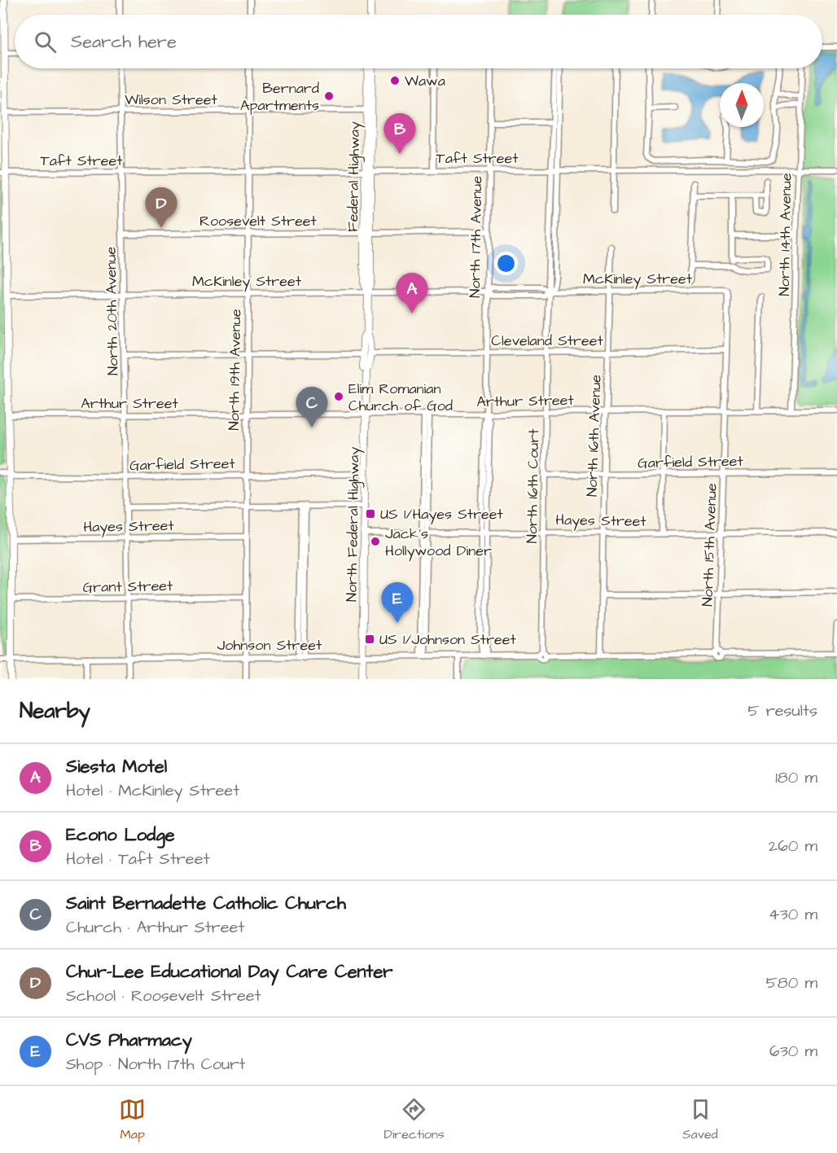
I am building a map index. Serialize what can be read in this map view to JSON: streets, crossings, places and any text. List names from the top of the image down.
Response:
{
  "streets": {
    "main road": ["Federal Highway", "North Federal Highway"],
    "street": [
      "Wilson Street",
      "Taft Street",
      "Roosevelt Street",
      "North 14th Avenue",
      "North 17th Avenue",
      "McKinley Street",
      "North 20th Avenue",
      "Cleveland Street",
      "North 19th Avenue",
      "Arthur Street",
      "North 16th Avenue",
      "Garfield Street",
      "North 16th Court",
      "Hayes Street",
      "North 15th Avenue",
      "Grant Street",
      "Johnson Street"
    ]
  },
  "crossings": [
    ["Wilson Street", "Federal Highway"],
    ["Wilson Street", "North 20th Avenue"],
    ["Wilson Street", "North 19th Avenue"],
    ["Taft Street", "Federal Highway"],
    ["Taft Street", "North 14th Avenue"],
    ["Taft Street", "North 17th Avenue"],
    ["Taft Street", "North 20th Avenue"],
    ["Taft Street", "North 19th Avenue"],
    ["Taft Street", "North 16th Court"],
    ["Federal Highway", "Roosevelt Street"],
    ["Federal Highway", "McKinley Street"],
    ["Federal Highway", "Cleveland Street"],
    ["Federal Highway", "North Federal Highway"],
    ["Roosevelt Street", "North 17th Avenue"],
    ["Roosevelt Street", "North 20th Avenue"],
    ["Roosevelt Street", "North 19th Avenue"],
    ["North 14th Avenue", "Arthur Street"],
    ["North 17th Avenue", "McKinley Street"],
    ["North 17th Avenue", "Cleveland Street"],
    ["North 17th Avenue", "Arthur Street"],
    ["North 17th Avenue", "Hayes Street"],
    ["North 17th Avenue", "Johnson Street"],
    ["McKinley Street", "North 20th Avenue"],
    ["McKinley Street", "North 19th Avenue"],
    ["McKinley Street", "North 16th Avenue"],
    ["McKinley Street", "North 16th Court"],
    ["McKinley Street", "North 15th Avenue"],
    ["North 20th Avenue", "Cleveland Street"],
    ["North 20th Avenue", "Arthur Street"],
    ["North 20th Avenue", "Garfield Street"],
    ["North 20th Avenue", "Hayes Street"],
    ["North 20th Avenue", "Grant Street"],
    ["North 20th Avenue", "Johnson Street"],
    ["Cleveland Street", "North 19th Avenue"],
    ["Cleveland Street", "North 16th Avenue"],
    ["Cleveland Street", "North 16th Court"],
    ["Cleveland Street", "North 15th Avenue"],
    ["North 19th Avenue", "Arthur Street"],
    ["North 19th Avenue", "Garfield Street"],
    ["North 19th Avenue", "Hayes Street"],
    ["North 19th Avenue", "Grant Street"],
    ["North 19th Avenue", "Johnson Street"],
    ["Arthur Street", "North 16th Avenue"],
    ["Arthur Street", "North 16th Court"],
    ["Arthur Street", "North Federal Highway"],
    ["Arthur Street", "North 15th Avenue"],
    ["North 16th Avenue", "Garfield Street"],
    ["North 16th Avenue", "Hayes Street"],
    ["North 16th Avenue", "Johnson Street"],
    ["Garfield Street", "North 16th Court"],
    ["Garfield Street", "North Federal Highway"],
    ["Garfield Street", "North 15th Avenue"],
    ["North 16th Court", "Hayes Street"],
    ["North 16th Court", "Johnson Street"],
    ["Hayes Street", "North Federal Highway"],
    ["Hayes Street", "North 15th Avenue"],
    ["North Federal Highway", "Johnson Street"],
    ["North 15th Avenue", "Johnson Street"]
  ],
  "places": {
    "other": [
      "Wawa",
      "Bernard Apartments",
      "Elim Romanian Church of God",
      "Jack's Hollywood Diner"
    ],
    "transit": ["US 1/Hayes Street", "US 1/Johnson Street"]
  },
  "north": "top",
  "page": {
    "search": "Search here",
    "pins": [
      "B",
      "D",
      "A",
      "C",
      "E"
    ],
    "heading": ["Nearby", "5 results"],
    "list": [
      {
        "mark": "A",
        "name": "Siesta Motel",
        "note": "Hotel · McKinley Street",
        "value": "180 m"
      },
      {
        "mark": "B",
        "name": "Econo Lodge",
        "note": "Hotel · Taft Street",
        "value": "260 m"
      },
      {
        "mark": "C",
        "name": "Saint Bernadette Catholic Church",
        "note": "Church · Arthur Street",
        "value": "430 m"
      },
      {
        "mark": "D",
        "name": "Chur-Lee Educational Day Care Center",
        "note": "School · Roosevelt Street",
        "value": "580 m"
      },
      {
        "mark": "E",
        "name": "CVS Pharmacy",
        "note": "Shop · North 17th Court",
        "value": "630 m"
      }
    ],
    "nav": ["Map", "Directions", "Saved"]
  }
}
